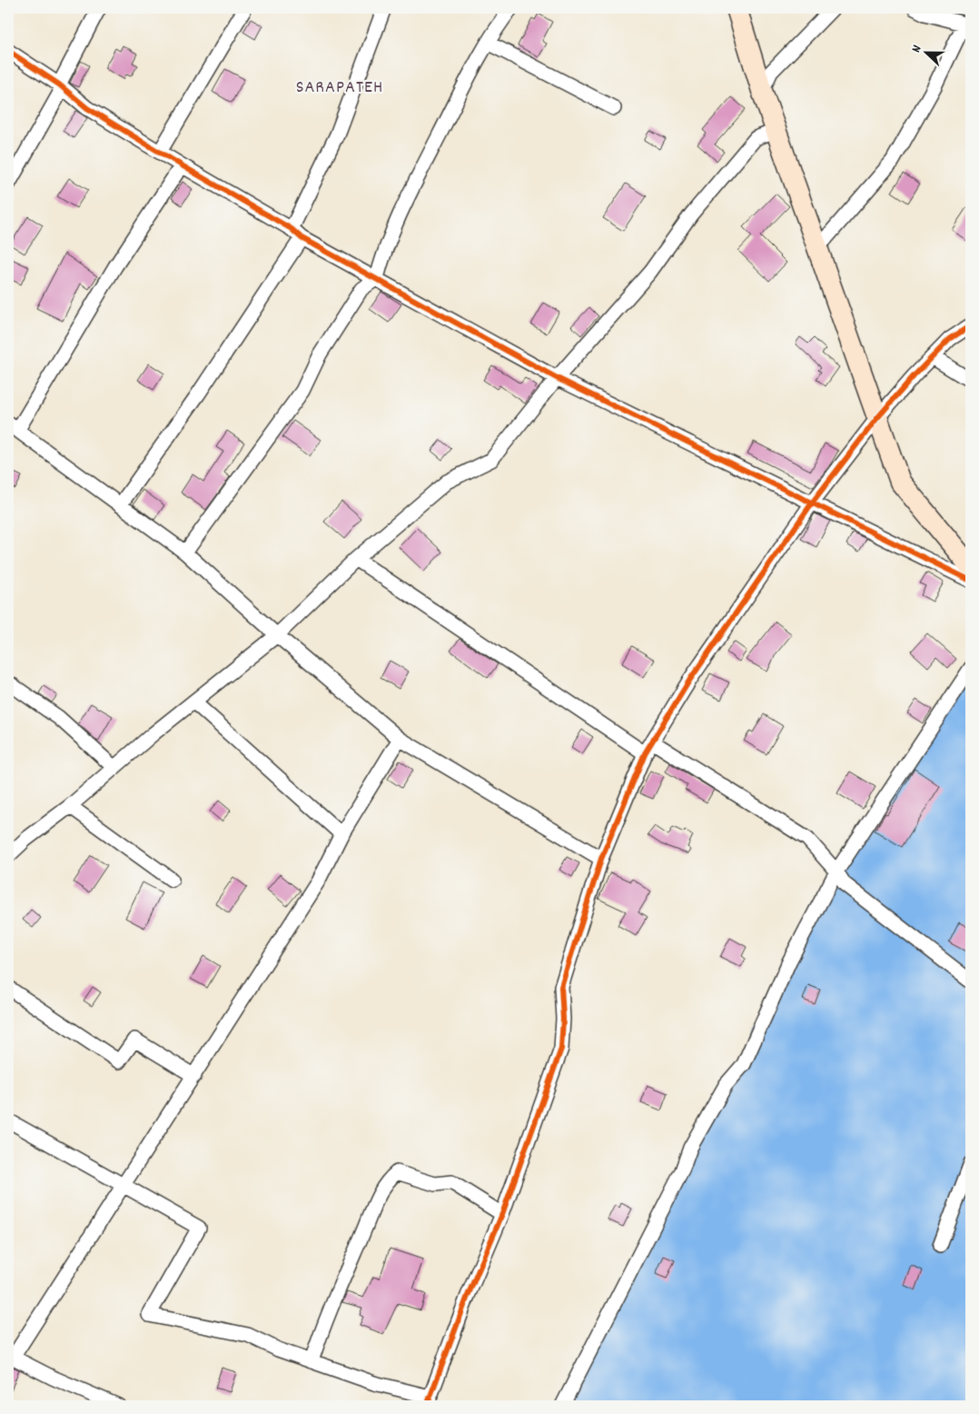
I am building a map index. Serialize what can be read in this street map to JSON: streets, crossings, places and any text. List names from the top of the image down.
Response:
{
  "districts": ["SARAPATEH"],
  "north": "left"
}
